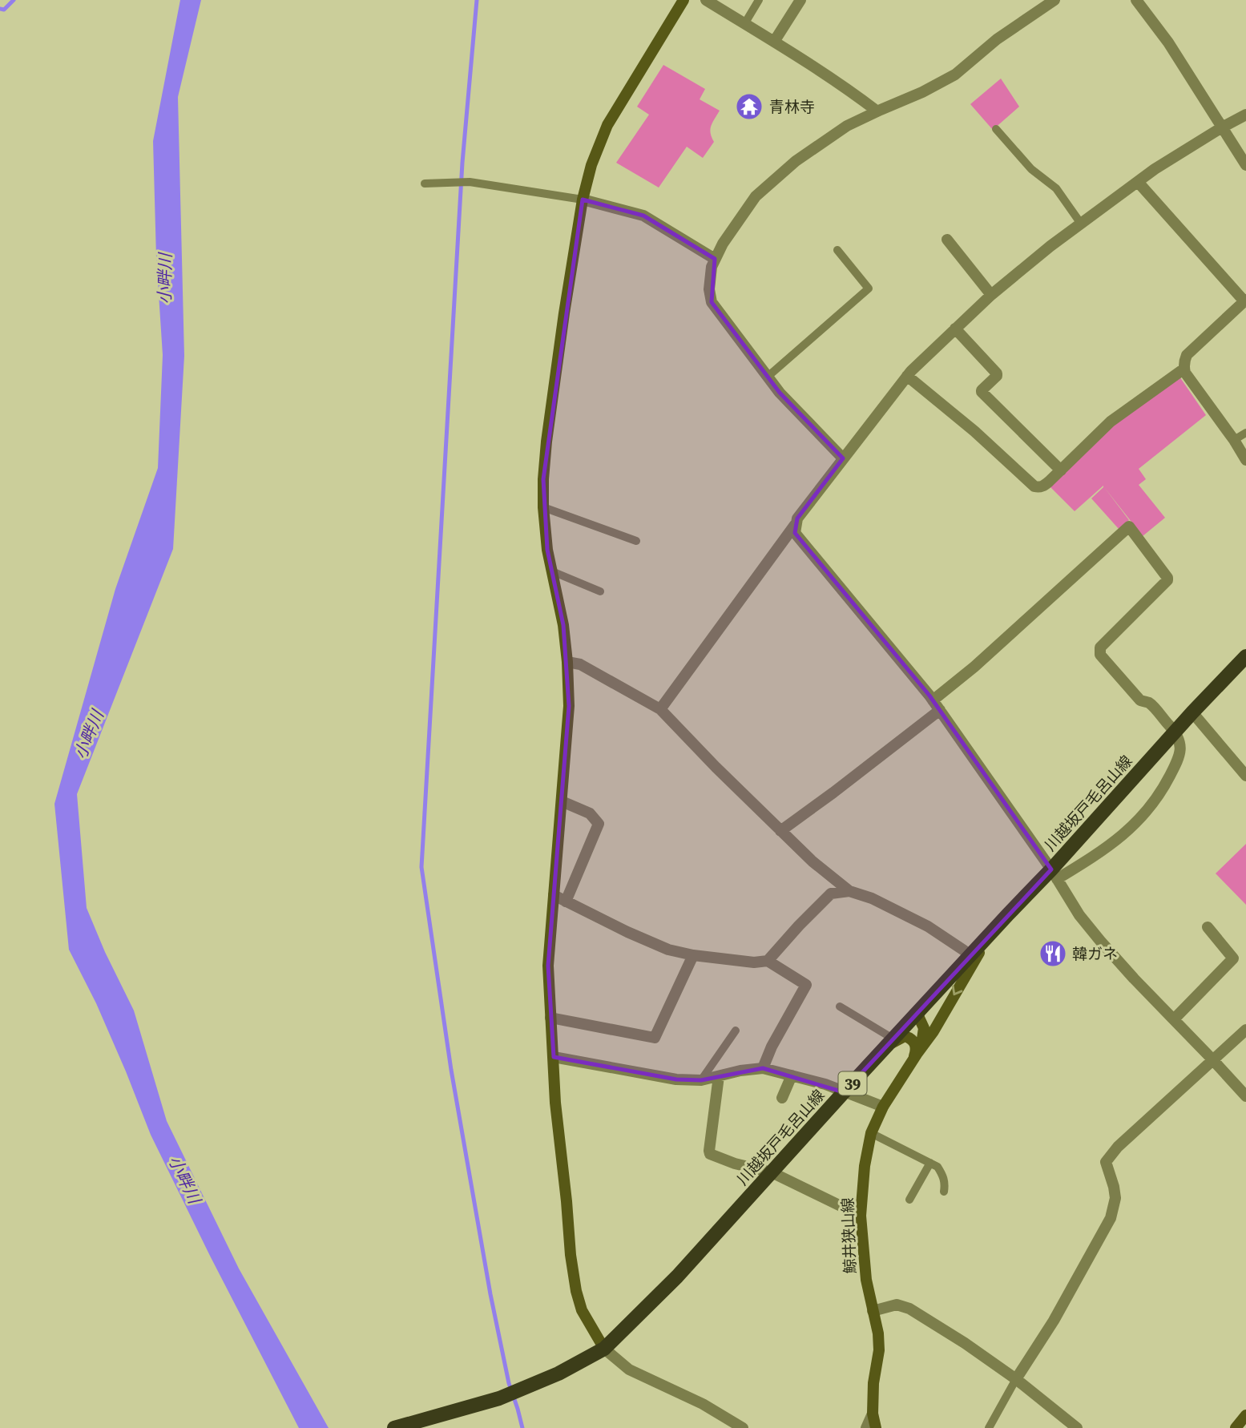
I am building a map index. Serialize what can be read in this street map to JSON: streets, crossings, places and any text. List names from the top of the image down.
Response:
{
  "streets": {
    "main road": ["川越坂戸毛呂山線", "39"],
    "street": ["鯨井狭山線"]
  },
  "water": ["小畔川"],
  "places": {
    "temple": ["青林寺"],
    "restaurant": ["韓ガネ"]
  }
}
